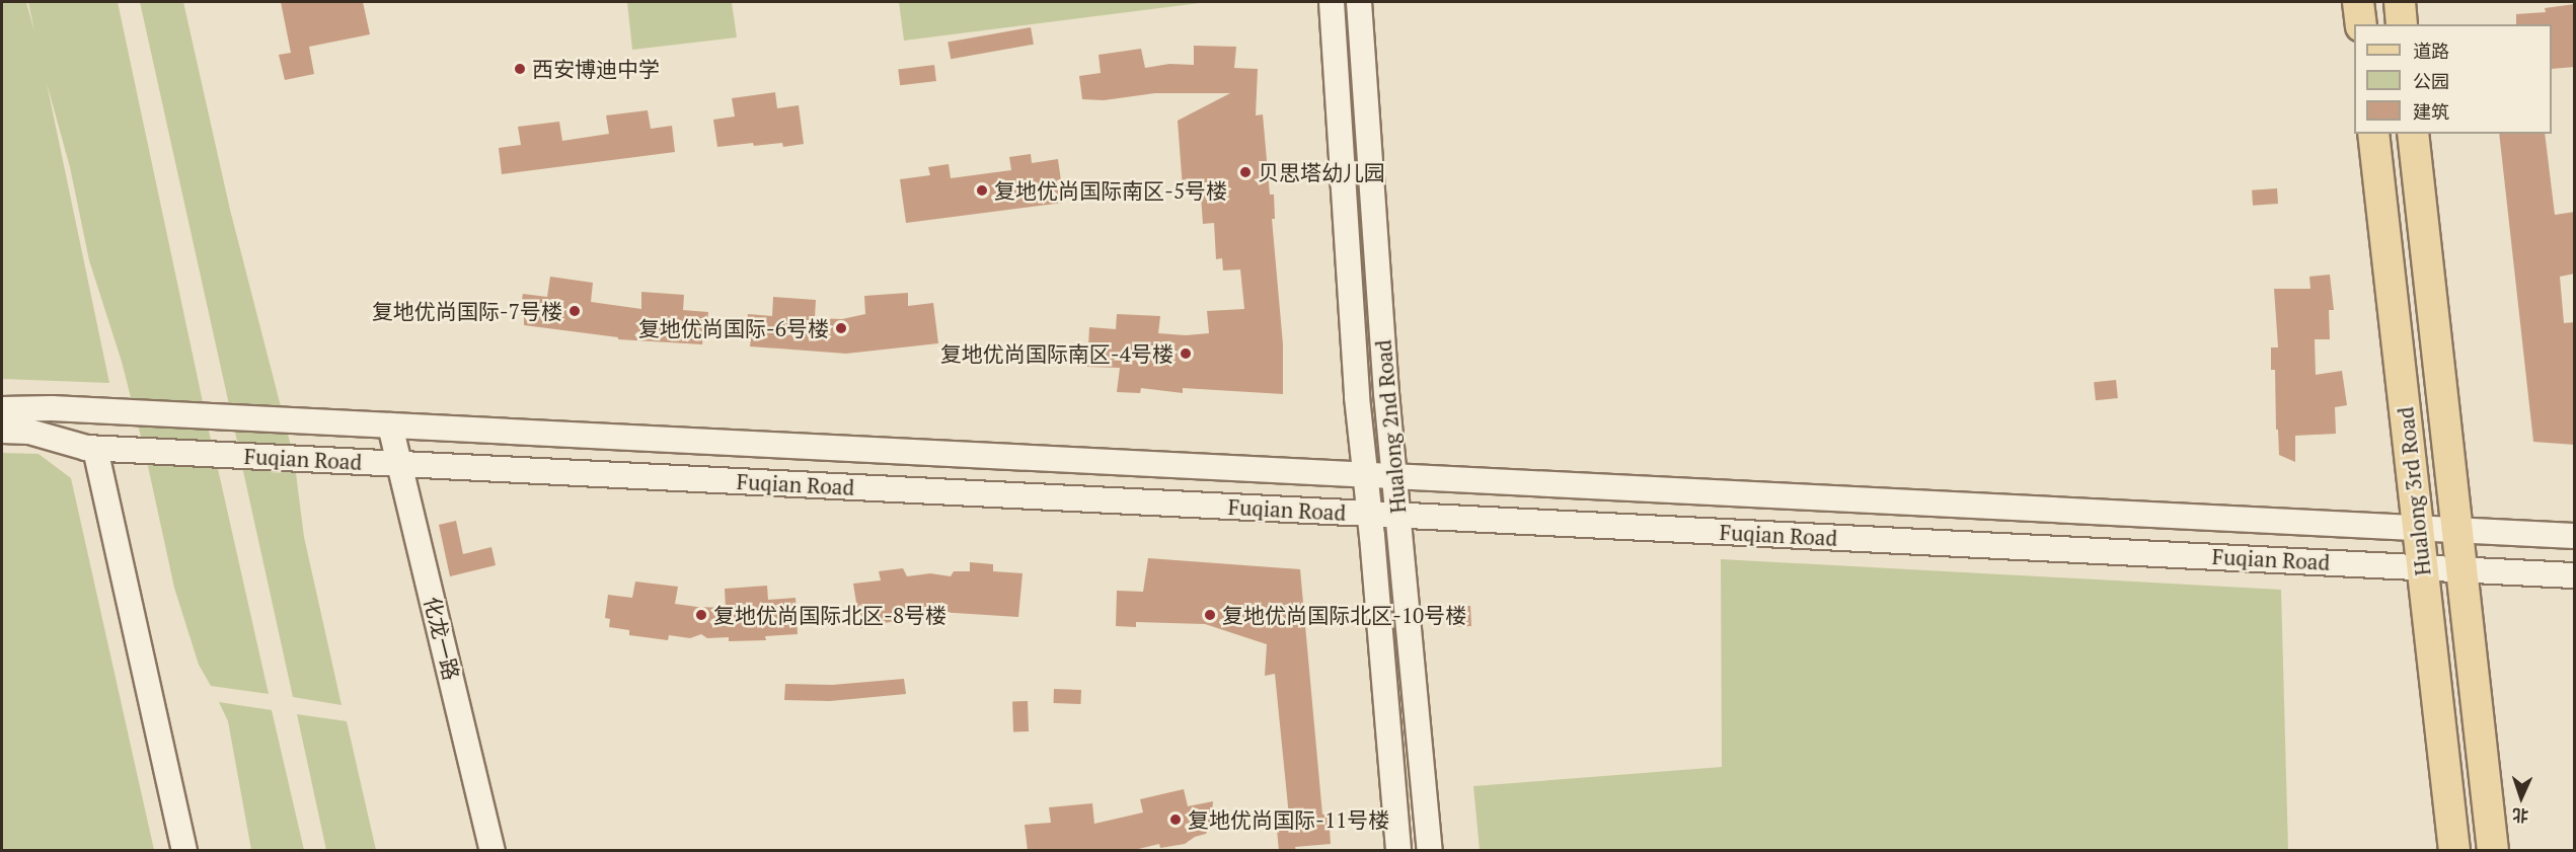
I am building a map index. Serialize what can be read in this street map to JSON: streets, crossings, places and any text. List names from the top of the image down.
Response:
{
  "streets": {
    "main road": ["Hualong 3rd Road"],
    "street": ["Hualong 2nd Road", "Fuqian Road", "化龙一路"]
  },
  "crossings": [
    ["Hualong 2nd Road", "Fuqian Road"],
    ["Fuqian Road", "Hualong 3rd Road"],
    ["Fuqian Road", "化龙一路"]
  ],
  "places": [
    "西安博迪中学",
    "贝思塔幼儿园",
    "复地优尚国际南区-5号楼",
    "复地优尚国际-7号楼",
    "复地优尚国际-6号楼",
    "复地优尚国际南区-4号楼",
    "复地优尚国际北区-8号楼",
    "复地优尚国际北区-10号楼",
    "复地优尚国际-11号楼"
  ],
  "legend": ["道路", "公园", "建筑"],
  "north": "bottom"
}
